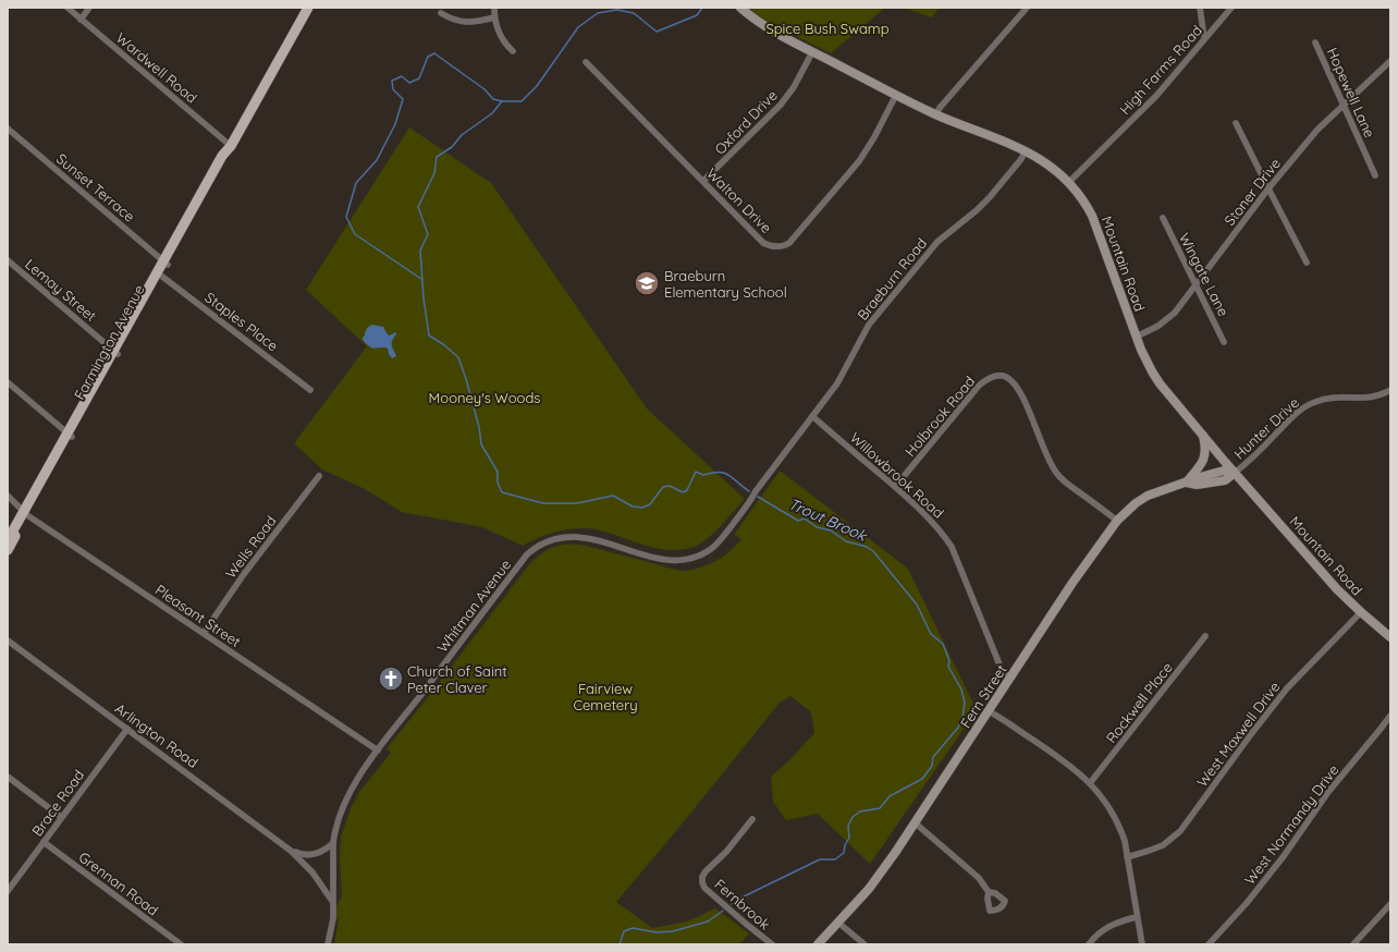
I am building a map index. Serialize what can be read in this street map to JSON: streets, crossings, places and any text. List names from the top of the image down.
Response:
{
  "streets": {
    "main road": ["Mountain Road", "Farmington Avenue", "Fern Street"],
    "street": [
      "Wardwell Road",
      "High Farms Road",
      "Hopewell Lane",
      "Oxford Drive",
      "Sunset Terrace",
      "Stoner Drive",
      "Walton Drive",
      "Wingate Lane",
      "Braeburn Road",
      "Lemay Street",
      "Staples Place",
      "Holbrook Road",
      "Hunter Drive",
      "Willowbrook Road",
      "Wells Road",
      "Whitman Avenue",
      "Pleasant Street",
      "Rockwell Place",
      "West Maxwell Drive",
      "Arlington Road",
      "Brace Road",
      "West Normandy Drive",
      "Grennan Road",
      "Fernbrook"
    ]
  },
  "crossings": [
    ["Wardwell Road", "Farmington Avenue"],
    ["High Farms Road", "Mountain Road"],
    ["Hopewell Lane", "Stoner Drive"],
    ["Oxford Drive", "Walton Drive"],
    ["Oxford Drive", "Mountain Road"],
    ["Sunset Terrace", "Farmington Avenue"],
    ["Stoner Drive", "Mountain Road"],
    ["Stoner Drive", "Wingate Lane"],
    ["Walton Drive", "Mountain Road"],
    ["Mountain Road", "Braeburn Road"],
    ["Mountain Road", "Hunter Drive"],
    ["Mountain Road", "Fern Street"],
    ["Mountain Road", "West Maxwell Drive"],
    ["Braeburn Road", "Willowbrook Road"],
    ["Braeburn Road", "Whitman Avenue"],
    ["Lemay Street", "Farmington Avenue"],
    ["Staples Place", "Farmington Avenue"],
    ["Farmington Avenue", "Pleasant Street"],
    ["Holbrook Road", "Willowbrook Road"],
    ["Holbrook Road", "Fern Street"],
    ["Hunter Drive", "Fern Street"],
    ["Willowbrook Road", "Fern Street"],
    ["Wells Road", "Pleasant Street"],
    ["Whitman Avenue", "Pleasant Street"],
    ["Whitman Avenue", "Arlington Road"],
    ["Arlington Road", "Brace Road"],
    ["Brace Road", "Grennan Road"]
  ],
  "water": ["Trout Brook"],
  "parks": ["Spice Bush Swamp", "Mooney's Woods", "Fairview Cemetery"],
  "places": {
    "school or university": ["Braeburn Elementary School"],
    "church": ["Church of Saint Peter Claver"]
  }
}
